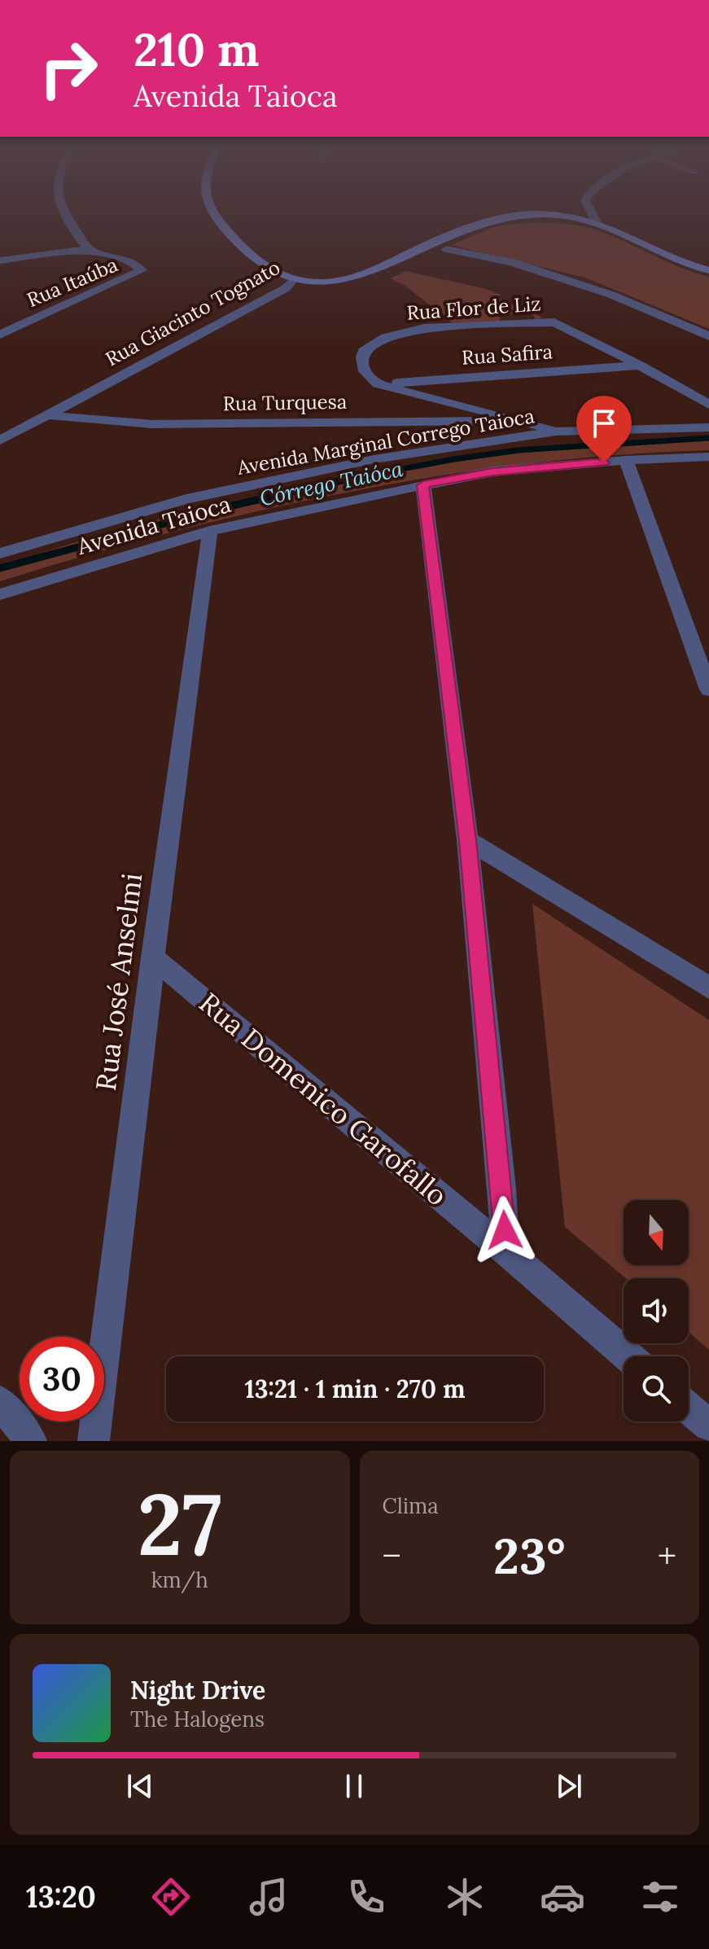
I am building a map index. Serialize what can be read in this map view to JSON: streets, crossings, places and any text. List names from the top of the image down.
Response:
{
  "streets": {
    "street": [
      "Rua Itaúba",
      "Rua Flor de Liz",
      "Rua Giacinto Tognato",
      "Rua Safira",
      "Rua Turquesa",
      "Avenida Marginal Corrego Taioca",
      "Avenida Taioca",
      "Rua José Anselmi",
      "Rua Domenico Garofallo"
    ]
  },
  "crossings": [
    ["Rua Flor de Liz", "Rua Safira"],
    ["Rua Giacinto Tognato", "Rua Turquesa"],
    ["Avenida Taioca", "Rua José Anselmi"],
    ["Rua José Anselmi", "Rua Domenico Garofallo"]
  ],
  "water": ["Córrego Taióca"],
  "north": "bottom",
  "page": {
    "turn": ["210 m", "Avenida Taioca"],
    "limit": "30",
    "trip": "13:21 · 1 min · 270 m",
    "tile": [
      ["27", "km/h"],
      "Clima"
    ],
    "heat": ["−", "23°", "+"],
    "song": ["Night Drive", "The Halogens"],
    "tabs": "13:20"
  }
}
